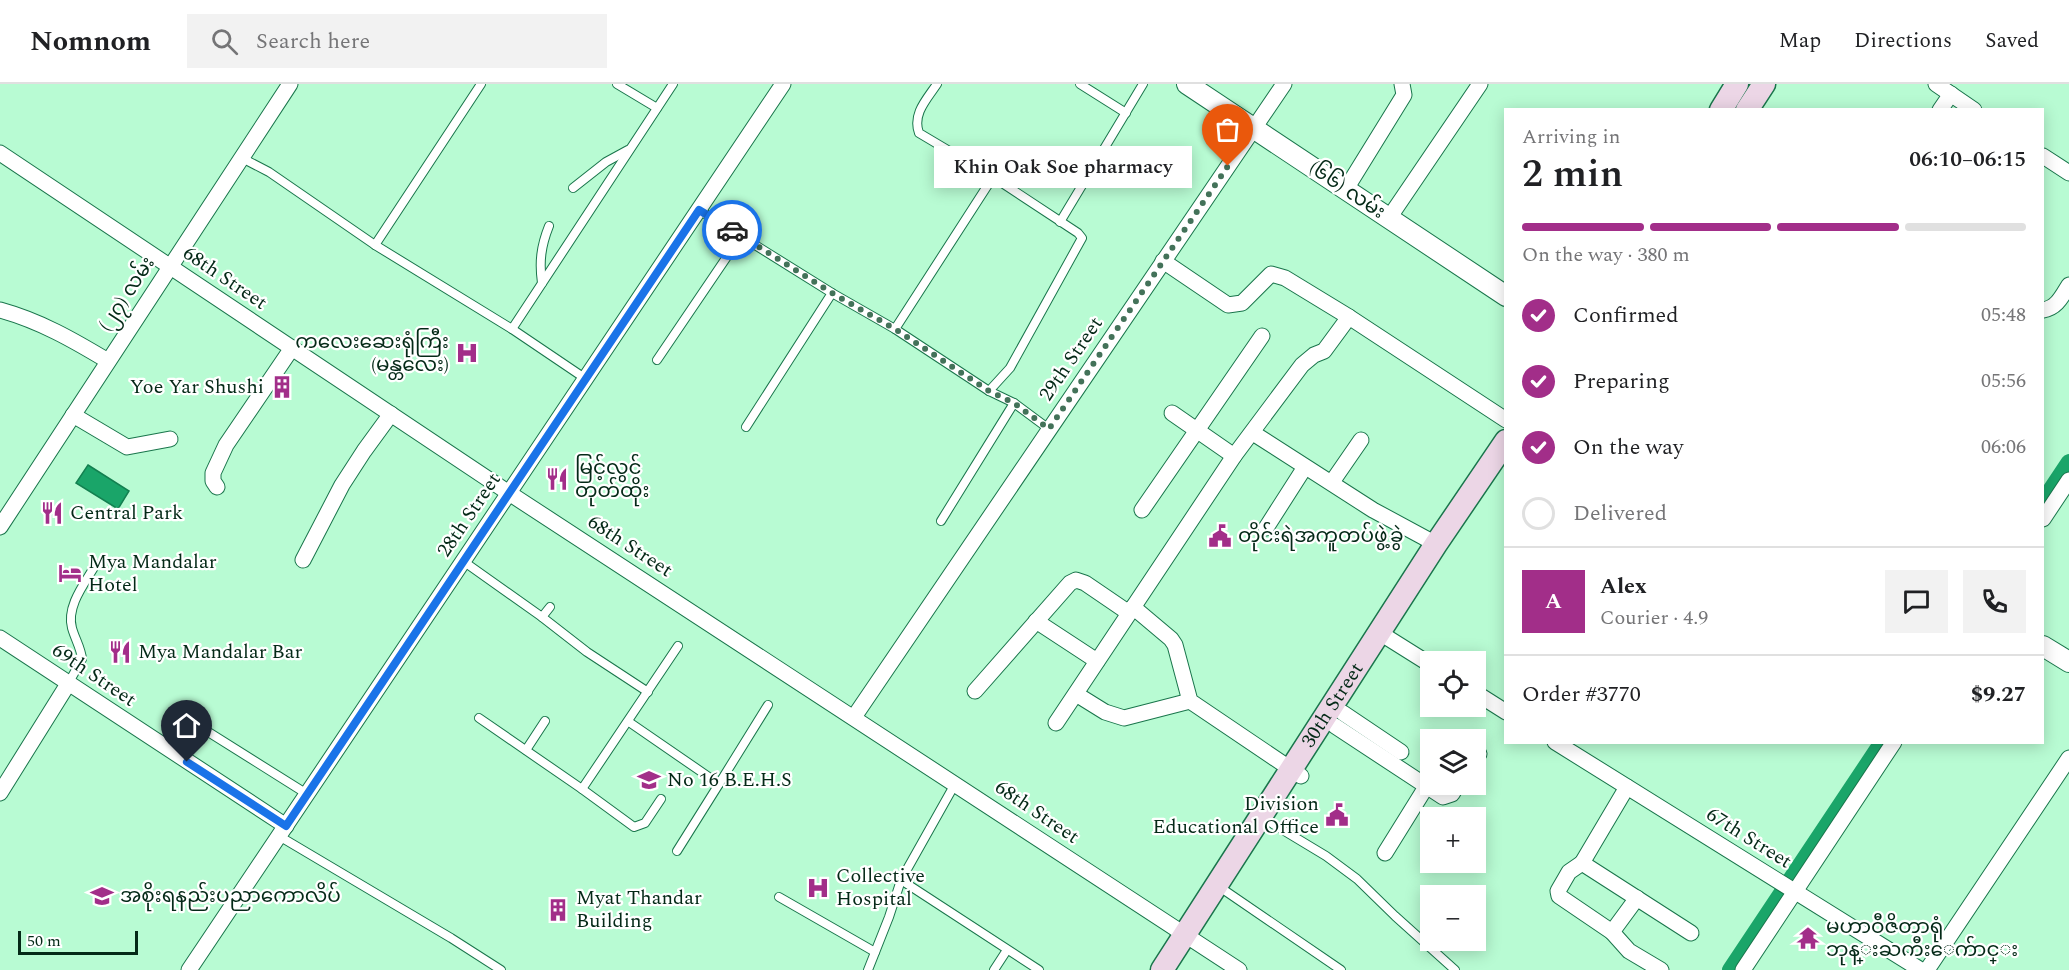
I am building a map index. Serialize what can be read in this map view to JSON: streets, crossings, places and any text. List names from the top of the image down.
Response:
{
  "streets": {
    "main road": ["30th Street"],
    "street": [
      "(၆၆) လမ်း",
      "68th Street",
      "(၂၇) လမ်း",
      "29th Street",
      "28th Street",
      "69th Street",
      "67th Street"
    ]
  },
  "crossings": [
    ["(၆၆) လမ်း", "29th Street"],
    ["68th Street", "(၂၇) လမ်း"],
    ["68th Street", "29th Street"],
    ["68th Street", "28th Street"],
    ["68th Street", "30th Street"],
    ["28th Street", "69th Street"]
  ],
  "places": {
    "other": ["Khin Oak Soe pharmacy"],
    "hospital": ["ကလေးဆေးရုံကြီး (မန္တလေး)", "Collective Hospital"],
    "building": ["Yoe Yar Shushi", "Myat Thandar Building"],
    "restaurant": ["မြင့်လွင် တုတ်ထိုး", "Central Park", "Mya Mandalar Bar"],
    "public building": ["တိုင်းရဲအကူတပ်ဖွဲ့ခွဲ", "Division Educational Office"],
    "hotel": ["Mya Mandalar Hotel"],
    "school or university": ["No 16 B.E.H.S", "အစိုးရနည်းပညာကောလိပ်"],
    "temple": ["မဟာဝီဇိတာရုံ ဘုန္းႀကီးေက်ာင္း"]
  },
  "scale_bar": "50 m",
  "page": {
    "header": "Nomnom",
    "search": "Search here",
    "nav": ["Map", "Directions", "Saved"],
    "heading": ["2 min", "Arriving in", "06:10–06:15"],
    "panel": [
      "Alex",
      "Courier · 4.9",
      "Order #3770",
      "$9.27"
    ],
    "bubble": "Khin Oak Soe pharmacy",
    "bar": "On the way · 380 m",
    "list": [
      ["Confirmed", "05:48"],
      ["Preparing", "05:56"],
      ["On the way", "06:06"],
      "Delivered"
    ],
    "round": "A",
    "map_buttons": ["+", "−"],
    "scale": "50 m"
  }
}
